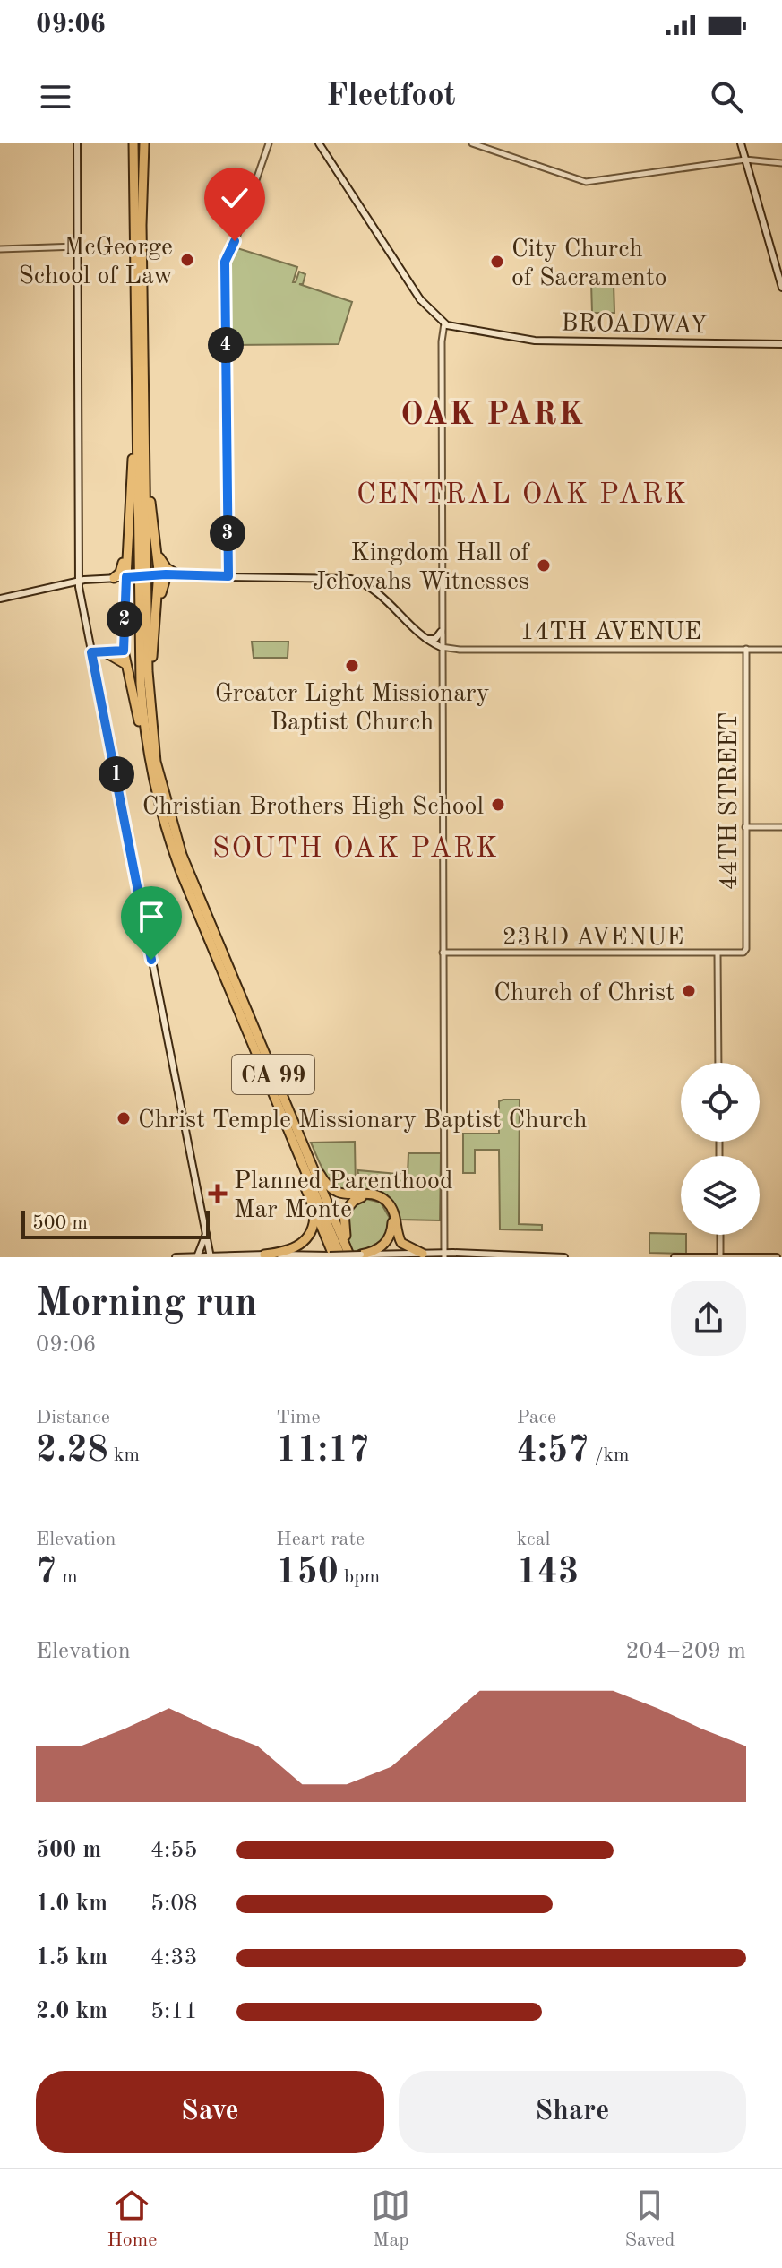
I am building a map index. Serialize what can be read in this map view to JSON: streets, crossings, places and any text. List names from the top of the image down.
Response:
{
  "streets": {
    "highway": ["CA 99"],
    "main road": ["BROADWAY"],
    "street": ["14TH AVENUE", "44TH STREET", "23RD AVENUE"]
  },
  "crossings": [
    ["14TH AVENUE", "44TH STREET"],
    ["44TH STREET", "23RD AVENUE"]
  ],
  "districts": ["OAK PARK", "CENTRAL OAK PARK", "SOUTH OAK PARK"],
  "places": {
    "other": [
      "McGeorge School of Law",
      "City Church of Sacramento",
      "Kingdom Hall of Jehovahs Witnesses",
      "Greater Light Missionary Baptist Church",
      "Christian Brothers High School",
      "Church of Christ",
      "Christ Temple Missionary Baptist Church"
    ],
    "health": ["Planned Parenthood Mar Monte"]
  },
  "scale_bar": "500 m",
  "page": {
    "status": "09:06",
    "header": "Fleetfoot",
    "pins": [
      "4",
      "3",
      "2",
      "1"
    ],
    "scale": "500 m",
    "heading": ["Morning run", "09:06"],
    "stats": [
      ["Distance", "2.28 km"],
      ["Time", "11:17"],
      ["Pace", "4:57 /km"],
      ["Elevation", "7 m"],
      ["Heart rate", "150 bpm"],
      ["kcal", "143"]
    ],
    "chart": ["Elevation", "204–209 m"],
    "list": [
      {
        "name": "500 m",
        "note": "4:55"
      },
      {
        "name": "1.0 km",
        "note": "5:08"
      },
      {
        "name": "1.5 km",
        "note": "4:33"
      },
      {
        "name": "2.0 km",
        "note": "5:11"
      }
    ],
    "buttons": ["Save", "Share"],
    "tabs": ["Home", "Map", "Saved"]
  }
}
